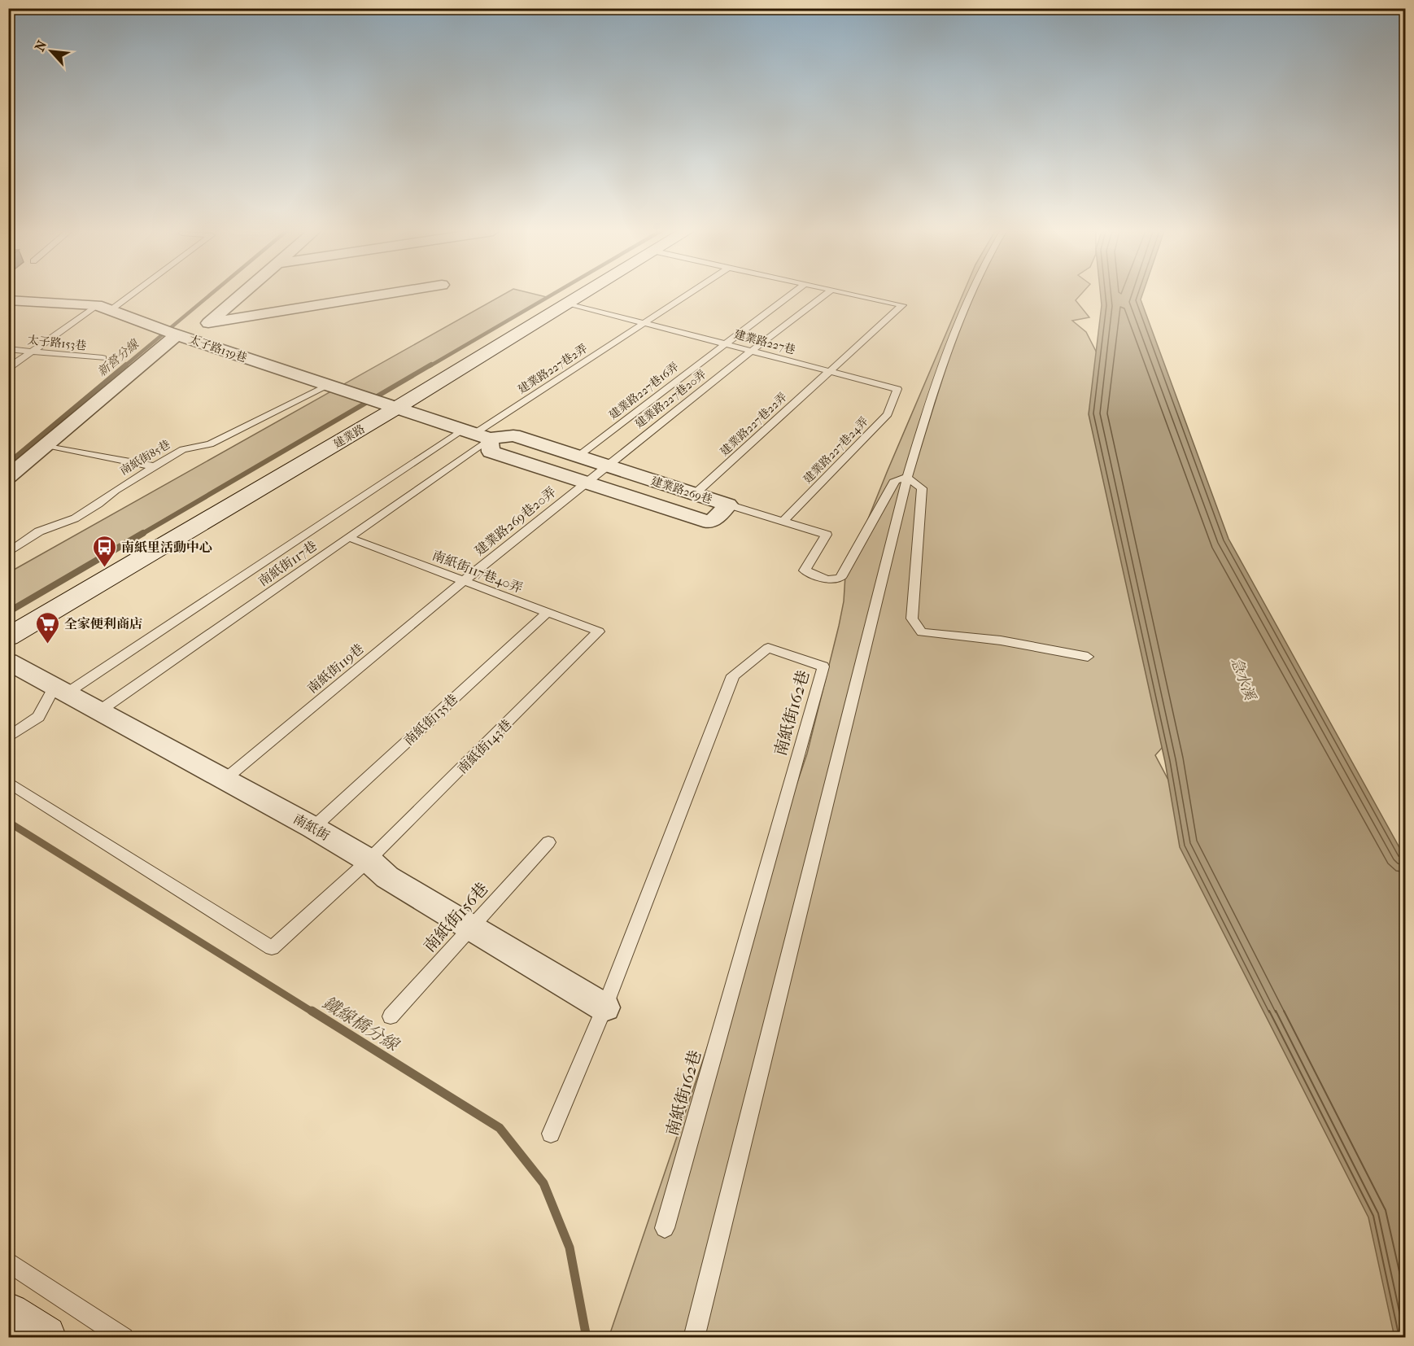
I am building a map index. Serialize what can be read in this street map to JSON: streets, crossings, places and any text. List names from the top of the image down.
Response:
{
  "streets": {
    "street": [
      "太子路139巷",
      "建業路",
      "建業路269巷",
      "南紙街"
    ],
    "lane": [
      "建業路227巷",
      "太子路153巷",
      "建業路227巷2弄",
      "建業路227巷16弄",
      "建業路227巷20弄",
      "建業路227巷22弄",
      "建業路227巷24弄",
      "南紙街85巷",
      "建業路269巷20弄",
      "南紙街117巷",
      "南紙街117巷40弄",
      "南紙街119巷",
      "南紙街162巷",
      "南紙街135巷",
      "南紙街143巷",
      "南紙街156巷"
    ]
  },
  "crossings": [
    ["建業路227巷", "建業路227巷2弄"],
    ["建業路227巷", "建業路227巷16弄"],
    ["建業路227巷", "建業路227巷20弄"],
    ["建業路227巷", "建業路227巷22弄"],
    ["建業路227巷", "建業路"],
    ["建業路227巷", "建業路227巷24弄"],
    ["太子路139巷", "建業路"],
    ["太子路139巷", "南紙街85巷"],
    ["太子路139巷", "建業路269巷"],
    ["建業路227巷2弄", "建業路269巷"],
    ["建業路227巷2弄", "南紙街117巷"],
    ["建業路227巷16弄", "建業路269巷"],
    ["建業路227巷20弄", "建業路269巷"],
    ["建業路227巷20弄", "建業路269巷20弄"],
    ["建業路227巷22弄", "建業路269巷"],
    ["建業路", "建業路269巷"],
    ["建業路269巷", "建業路269巷20弄"],
    ["建業路269巷", "南紙街117巷"],
    ["建業路269巷20弄", "南紙街117巷40弄"],
    ["建業路269巷20弄", "南紙街119巷"],
    ["南紙街117巷", "南紙街117巷40弄"],
    ["南紙街117巷", "南紙街"],
    ["南紙街117巷40弄", "南紙街119巷"],
    ["南紙街117巷40弄", "南紙街135巷"],
    ["南紙街117巷40弄", "南紙街143巷"],
    ["南紙街119巷", "南紙街"],
    ["南紙街162巷", "南紙街"],
    ["南紙街135巷", "南紙街"],
    ["南紙街143巷", "南紙街"],
    ["南紙街", "南紙街156巷"]
  ],
  "water": ["新營分線", "急水溪", "鐵線橋分線"],
  "places": {
    "bus stop": ["南紙里活動中心"],
    "supermarket": ["全家便利商店"]
  },
  "north": "top left"
}
